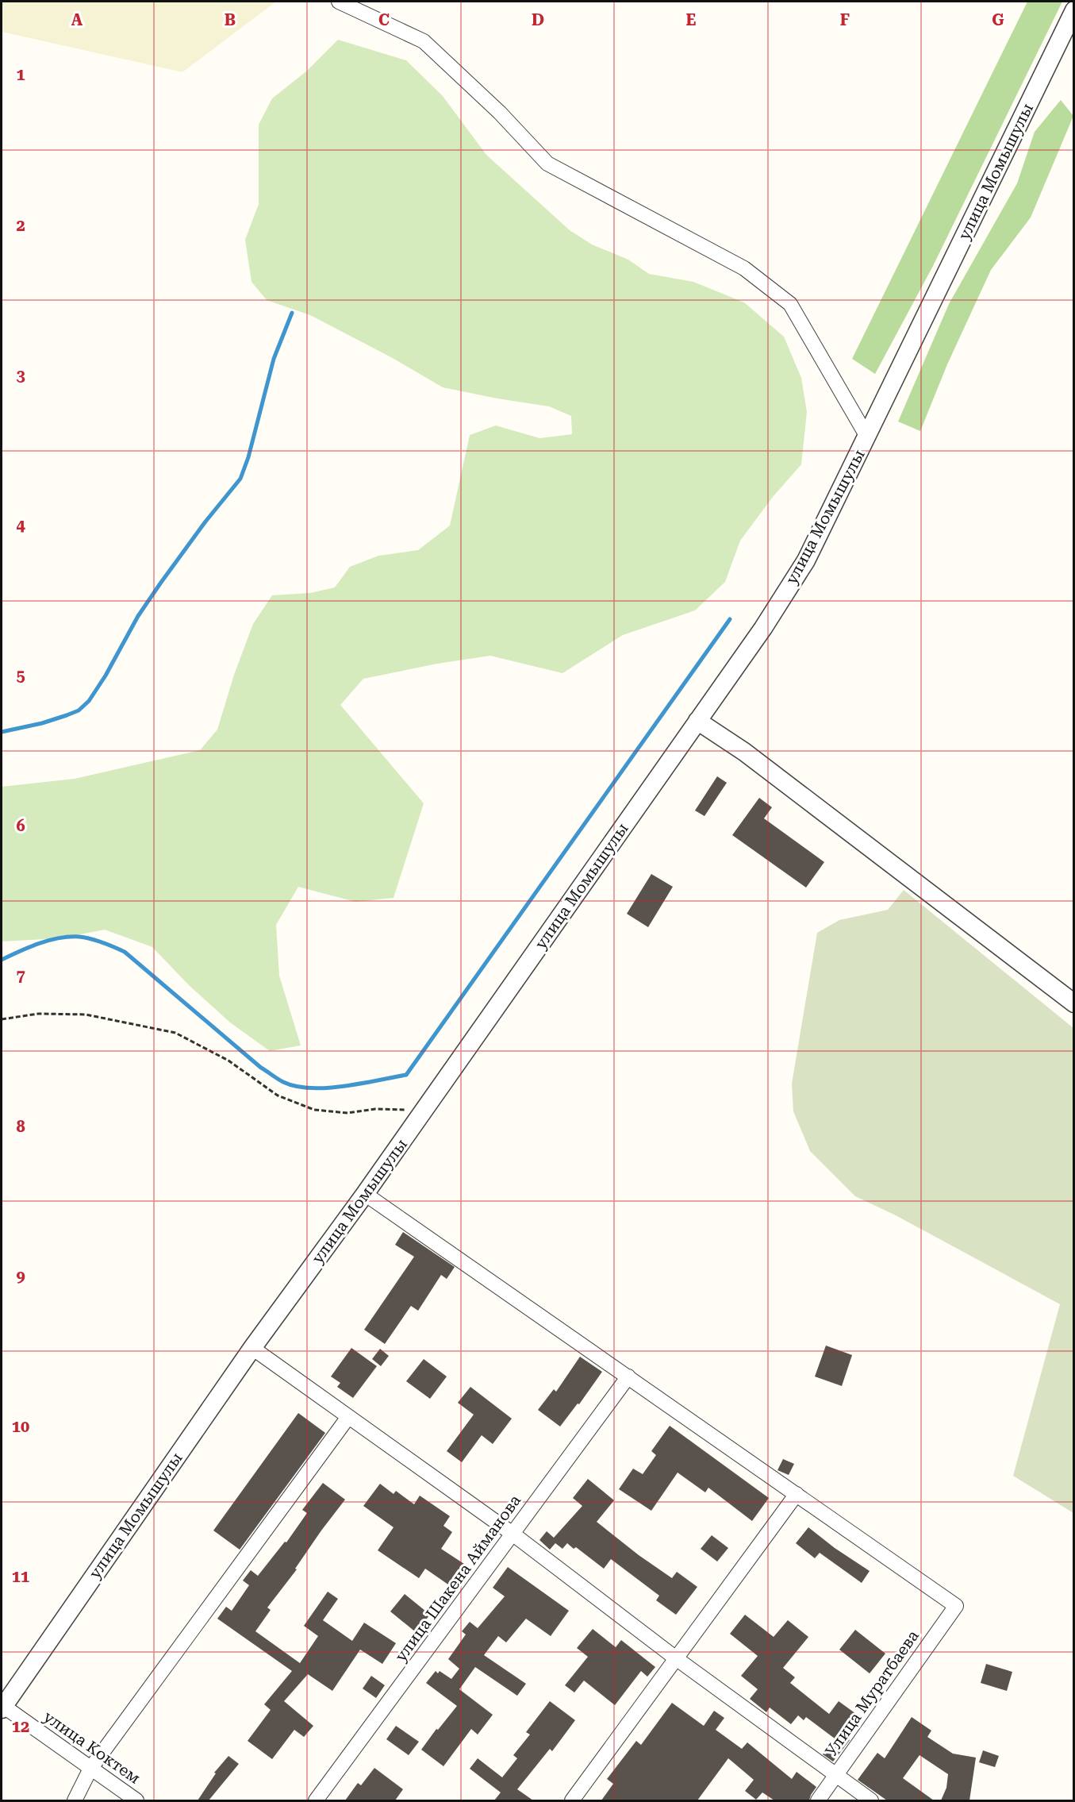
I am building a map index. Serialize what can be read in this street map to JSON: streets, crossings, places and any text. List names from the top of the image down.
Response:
{
  "streets": {
    "street": [
      "улица Момышулы",
      "улица Шакена Айманова",
      "Улица Муратбаева",
      "улица Коктем"
    ]
  },
  "crossings": [
    ["улица Момышулы", "улица Коктем"]
  ],
  "grid": {
    "columns": [
      "A",
      "B",
      "C",
      "D",
      "E",
      "F",
      "G"
    ],
    "rows": [
      "1",
      "2",
      "3",
      "4",
      "5",
      "6",
      "7",
      "8",
      "9",
      "10",
      "11",
      "12"
    ]
  }
}
